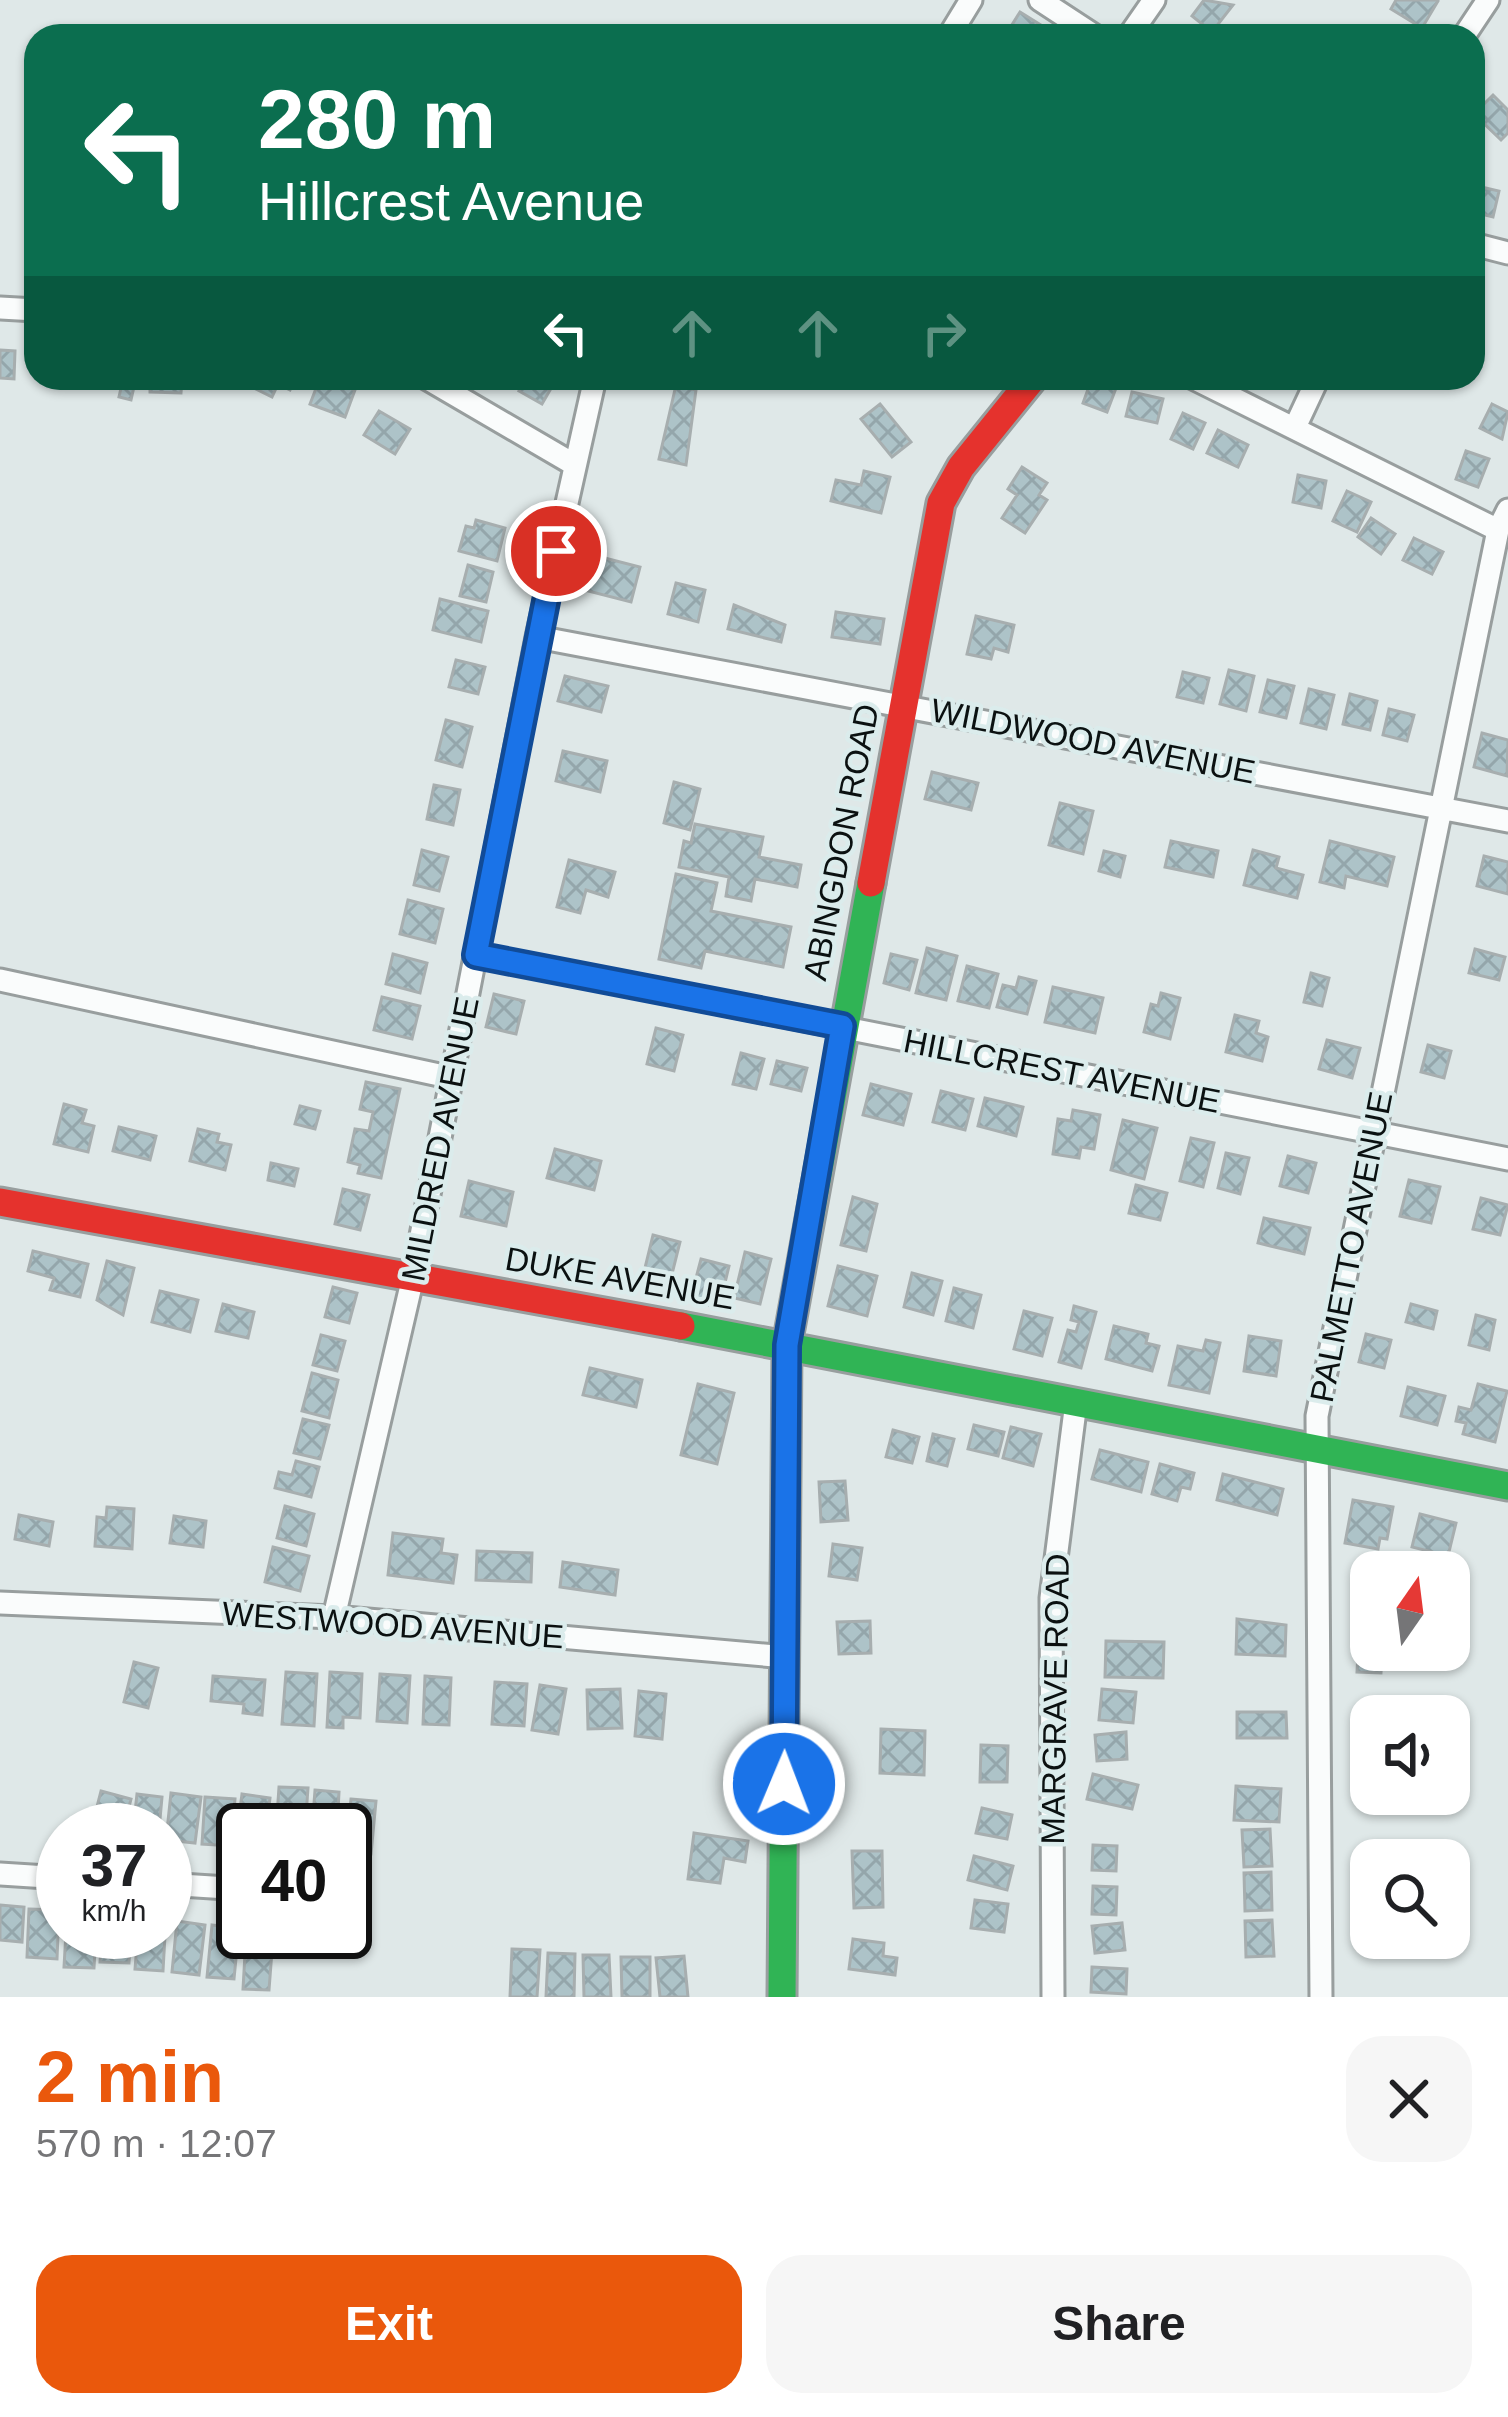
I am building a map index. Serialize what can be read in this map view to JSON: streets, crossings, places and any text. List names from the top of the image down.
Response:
{
  "streets": {
    "street": [
      "WILDWOOD AVENUE",
      "ABINGDON ROAD",
      "HILLCREST AVENUE",
      "MILDRED AVENUE",
      "PALMETTO AVENUE",
      "DUKE AVENUE",
      "WESTWOOD AVENUE",
      "MARGRAVE ROAD"
    ]
  },
  "crossings": [
    ["WILDWOOD AVENUE", "ABINGDON ROAD"],
    ["WILDWOOD AVENUE", "MILDRED AVENUE"],
    ["WILDWOOD AVENUE", "PALMETTO AVENUE"],
    ["ABINGDON ROAD", "HILLCREST AVENUE"],
    ["ABINGDON ROAD", "DUKE AVENUE"],
    ["ABINGDON ROAD", "WESTWOOD AVENUE"],
    ["HILLCREST AVENUE", "MILDRED AVENUE"],
    ["HILLCREST AVENUE", "PALMETTO AVENUE"],
    ["MILDRED AVENUE", "DUKE AVENUE"],
    ["MILDRED AVENUE", "WESTWOOD AVENUE"],
    ["PALMETTO AVENUE", "DUKE AVENUE"],
    ["DUKE AVENUE", "MARGRAVE ROAD"]
  ],
  "north": "top",
  "page": {
    "turn": ["280 m", "Hillcrest Avenue"],
    "speed": "37 km/h",
    "limit": "40",
    "heading": ["2 min", "570 m · 12:07"],
    "buttons": ["Exit", "Share"]
  }
}
